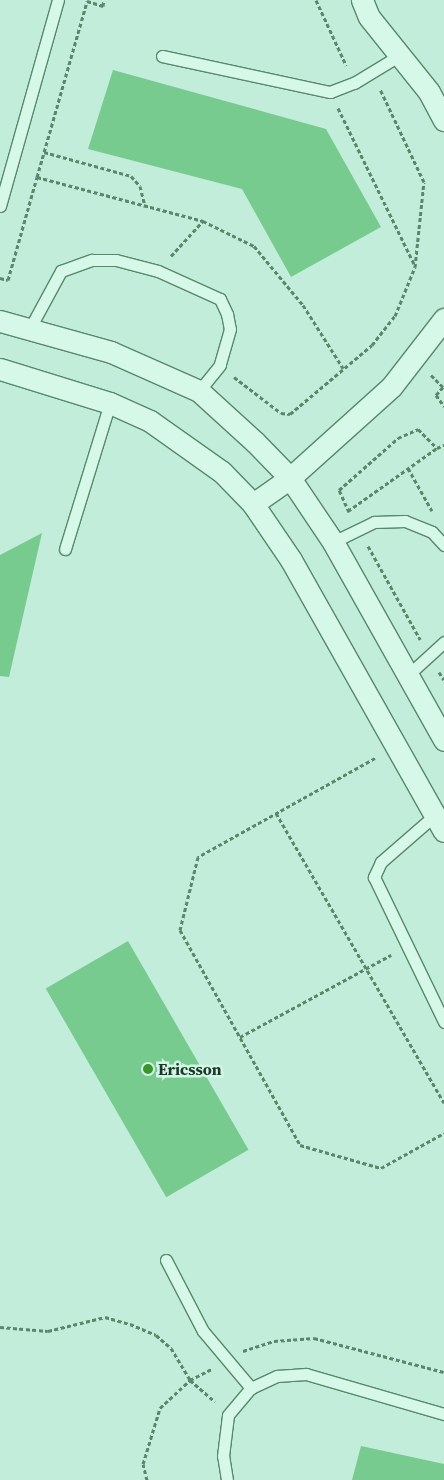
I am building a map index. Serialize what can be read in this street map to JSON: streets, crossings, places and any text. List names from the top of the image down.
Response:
{
  "places": ["Ericsson"]
}
